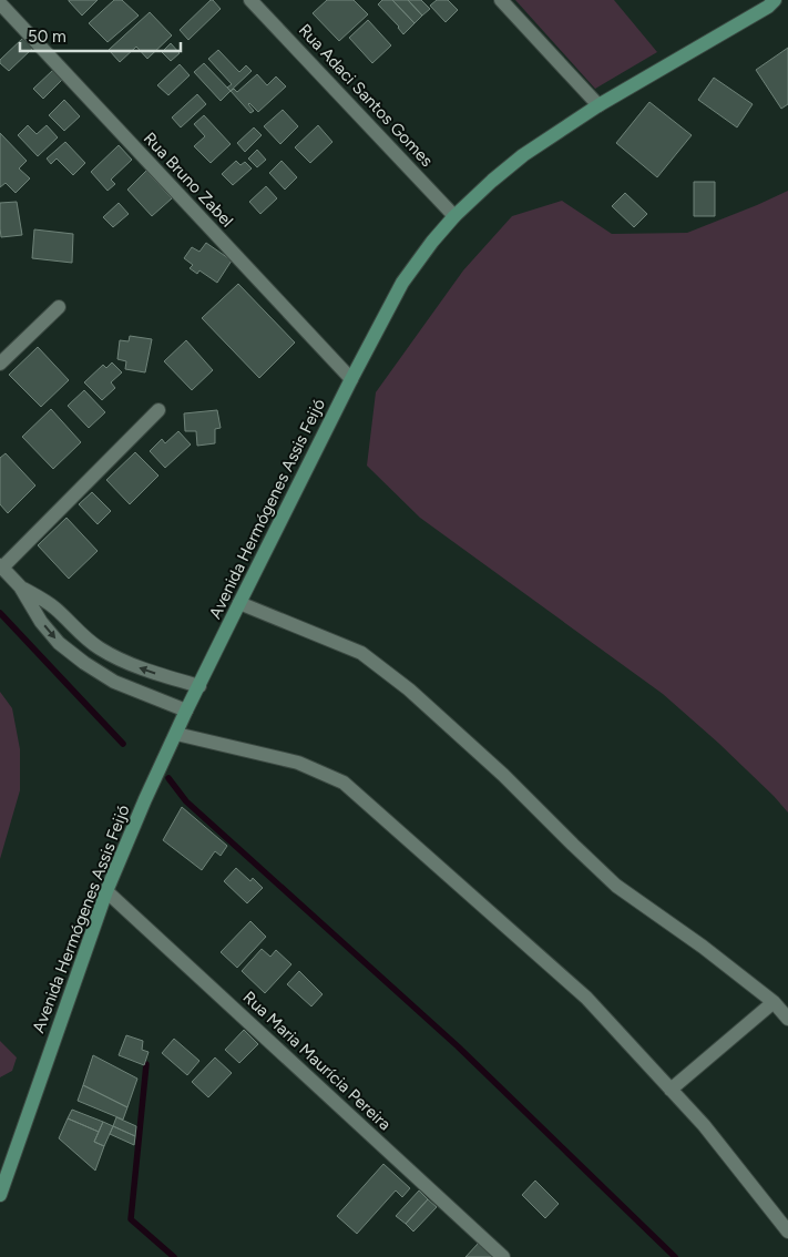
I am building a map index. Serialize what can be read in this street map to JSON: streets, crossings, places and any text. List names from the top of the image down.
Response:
{
  "streets": {
    "main road": ["Avenida Hermógenes Assis Feijó"],
    "street": ["Rua Adaci Santos Gomes", "Rua Bruno Zabel", "Rua Maria Maurícia Pereira"]
  },
  "crossings": [
    ["Rua Adaci Santos Gomes", "Avenida Hermógenes Assis Feijó"],
    ["Rua Bruno Zabel", "Avenida Hermógenes Assis Feijó"],
    ["Avenida Hermógenes Assis Feijó", "Rua Maria Maurícia Pereira"]
  ],
  "scale_bar": "50 m"
}
